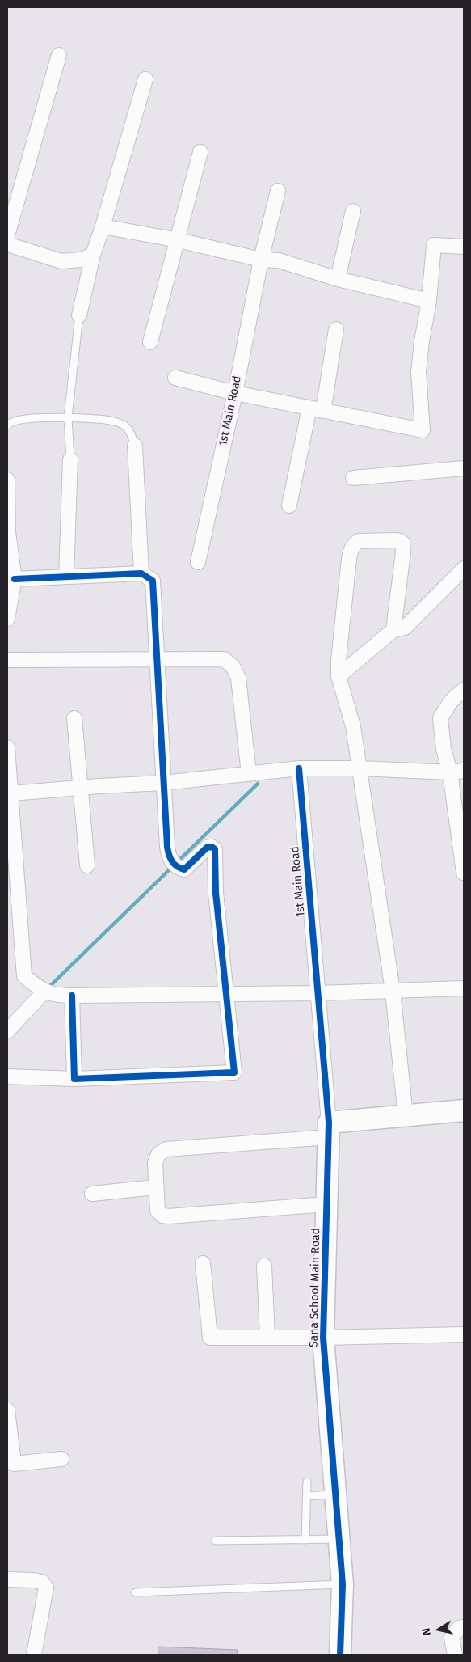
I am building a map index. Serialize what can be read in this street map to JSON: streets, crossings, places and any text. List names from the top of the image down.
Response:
{
  "streets": {
    "street": ["1st Main Road", "Sana School Main Road"]
  },
  "crossings": [
    ["1st Main Road", "Sana School Main Road"]
  ],
  "north": "left"
}
